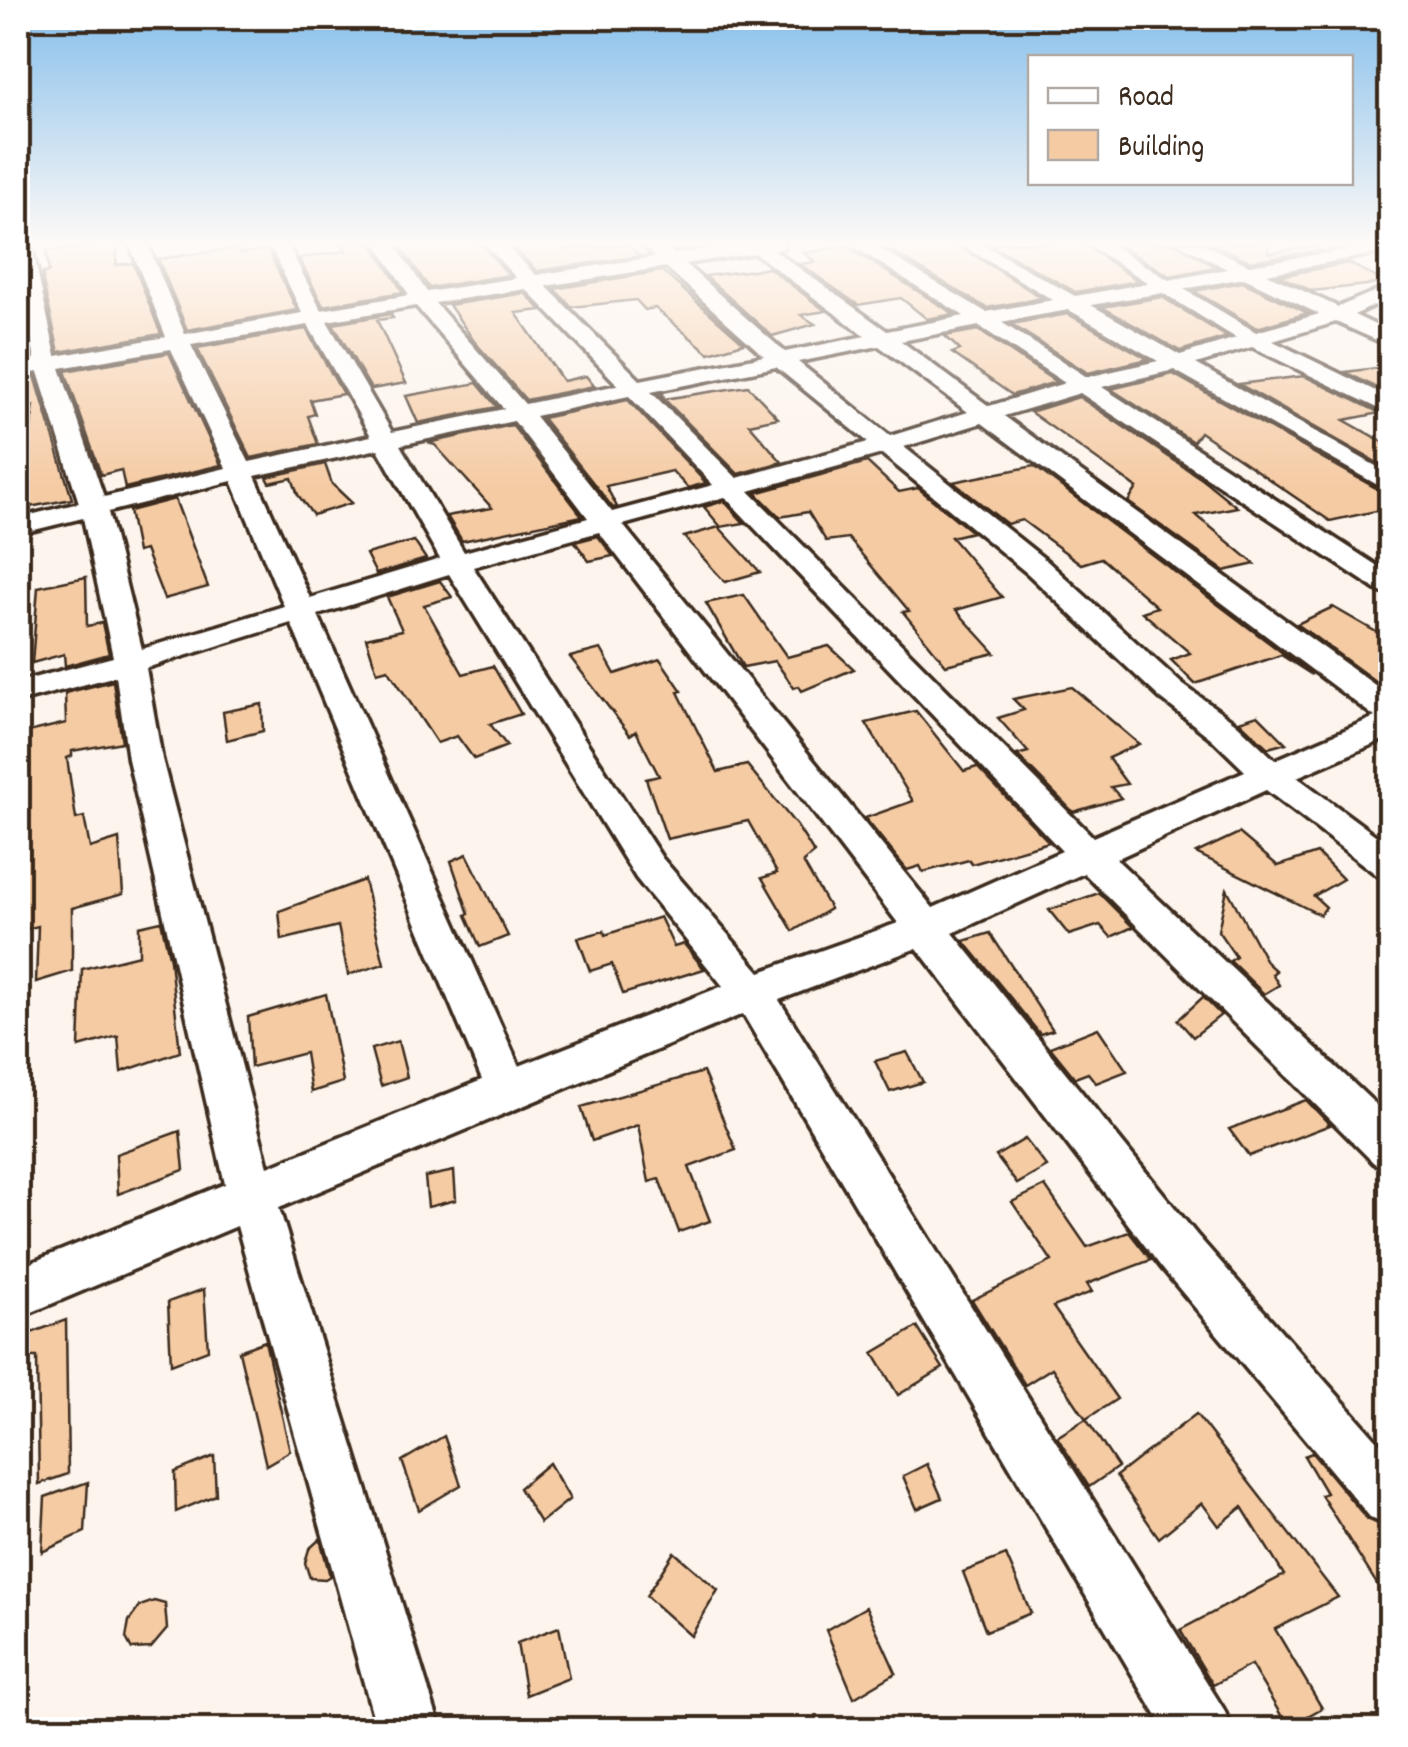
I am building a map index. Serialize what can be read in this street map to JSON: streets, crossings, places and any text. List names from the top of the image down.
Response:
{
  "legend": ["Road", "Building"]
}
